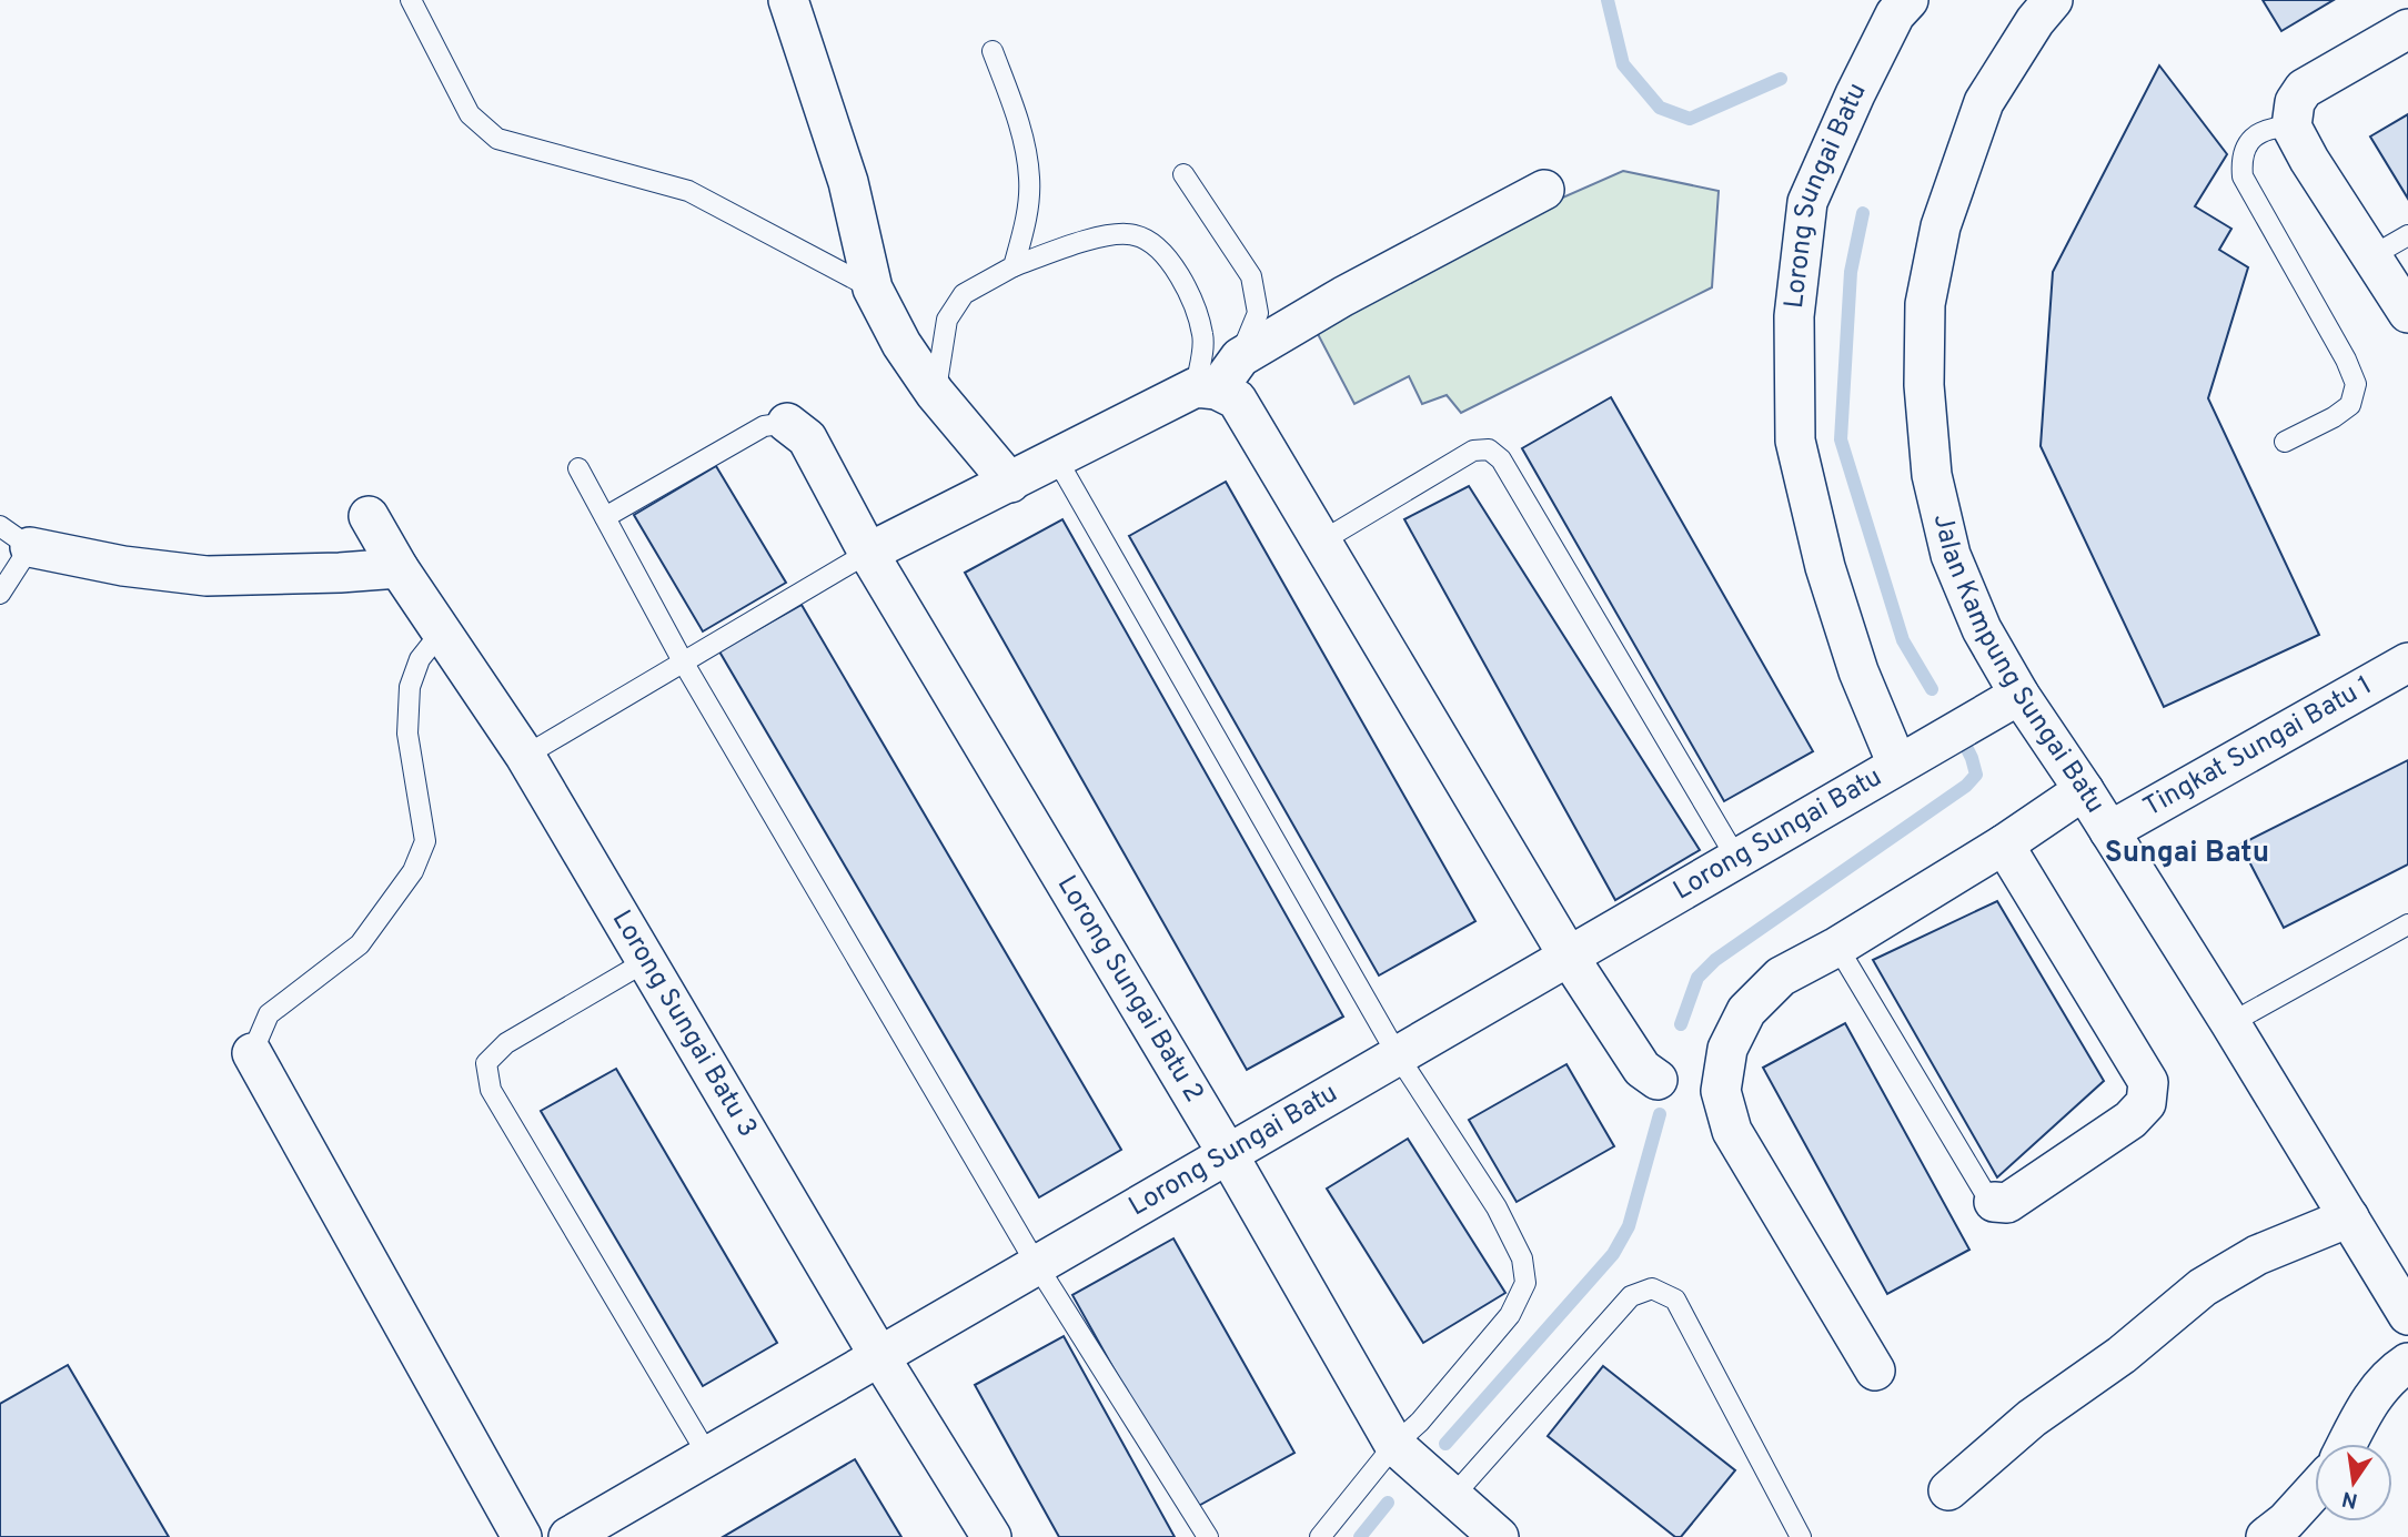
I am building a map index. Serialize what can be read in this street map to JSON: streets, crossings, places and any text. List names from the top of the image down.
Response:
{
  "streets": {
    "street": [
      "Lorong Sungai Batu",
      "Jalan Kampung Sungai Batu",
      "Tingkat Sungai Batu 1",
      "Lorong Sungai Batu 2",
      "Lorong Sungai Batu 3"
    ]
  },
  "crossings": [
    ["Lorong Sungai Batu", "Jalan Kampung Sungai Batu"],
    ["Lorong Sungai Batu", "Lorong Sungai Batu 2"],
    ["Lorong Sungai Batu", "Lorong Sungai Batu 3"],
    ["Jalan Kampung Sungai Batu", "Tingkat Sungai Batu 1"]
  ],
  "districts": ["Sungai Batu"],
  "north": "bottom"
}
